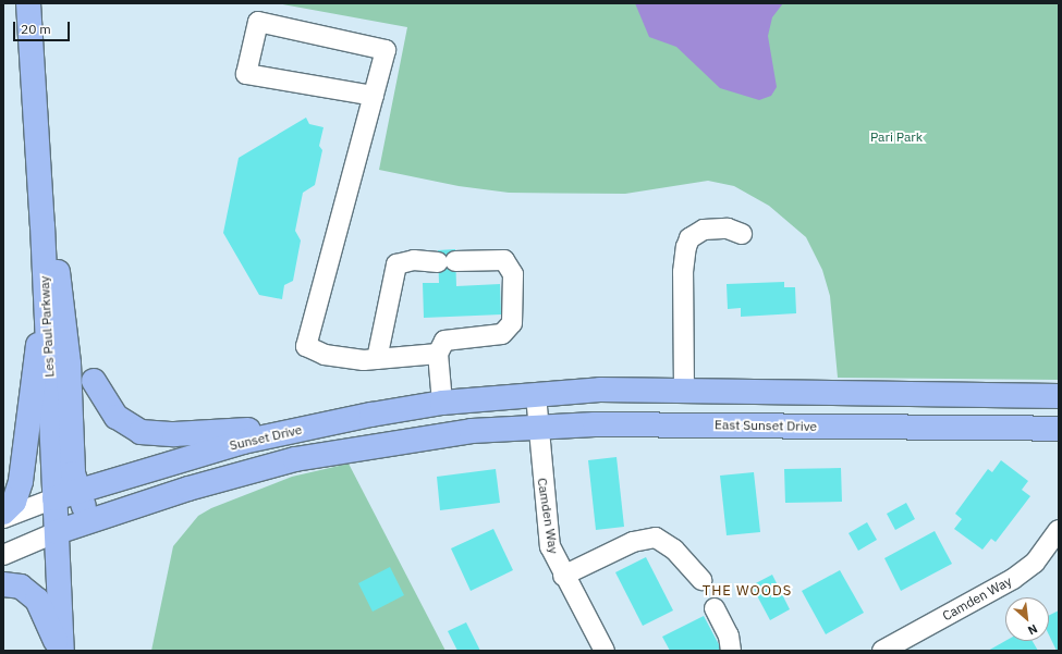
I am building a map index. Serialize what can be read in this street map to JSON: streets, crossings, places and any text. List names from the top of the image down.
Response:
{
  "streets": {
    "main road": ["Les Paul Parkway", "East Sunset Drive", "Sunset Drive"],
    "street": ["Camden Way"]
  },
  "crossings": [
    ["Les Paul Parkway", "Sunset Drive"],
    ["East Sunset Drive", "Camden Way"],
    ["Sunset Drive", "Camden Way"]
  ],
  "districts": ["THE WOODS"],
  "parks": ["Pari Park"],
  "scale_bar": "20 m",
  "north": "bottom right"
}
